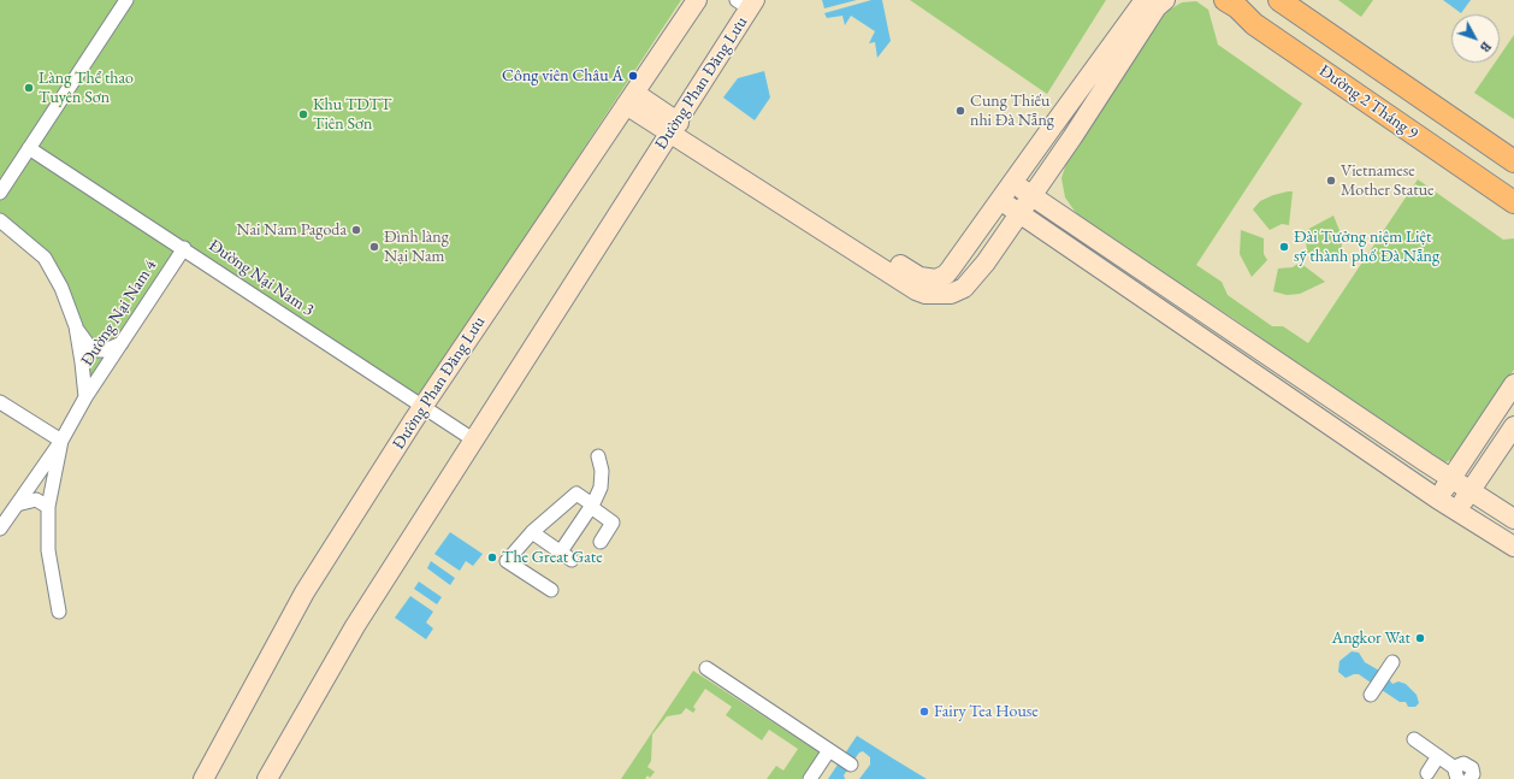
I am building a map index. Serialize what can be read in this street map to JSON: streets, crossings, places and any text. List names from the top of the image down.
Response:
{
  "streets": {
    "main road": ["Đường 2 Tháng 9"],
    "street": ["Đường Phan Đăng Lưu", "Đường Nại Nam 3", "Đường Nại Nam 4"]
  },
  "crossings": [
    ["Đường Phan Đăng Lưu", "Đường Nại Nam 3"],
    ["Đường Nại Nam 3", "Đường Nại Nam 4"]
  ],
  "places": [
    "Công viên Châu Á",
    "Làng Thể thao Tuyên Sơn",
    "Cung Thiếu nhi Đà Nẵng",
    "Khu TDTT Tiên Sơn",
    "Vietnamese Mother Statue",
    "Nai Nam Pagoda",
    "Đình làng Nại Nam",
    "Đài Tưởng niệm Liệt sỹ thành phố Đà Nẵng",
    "The Great Gate",
    "Angkor Wat",
    "Fairy Tea House"
  ],
  "north": "bottom right"
}
